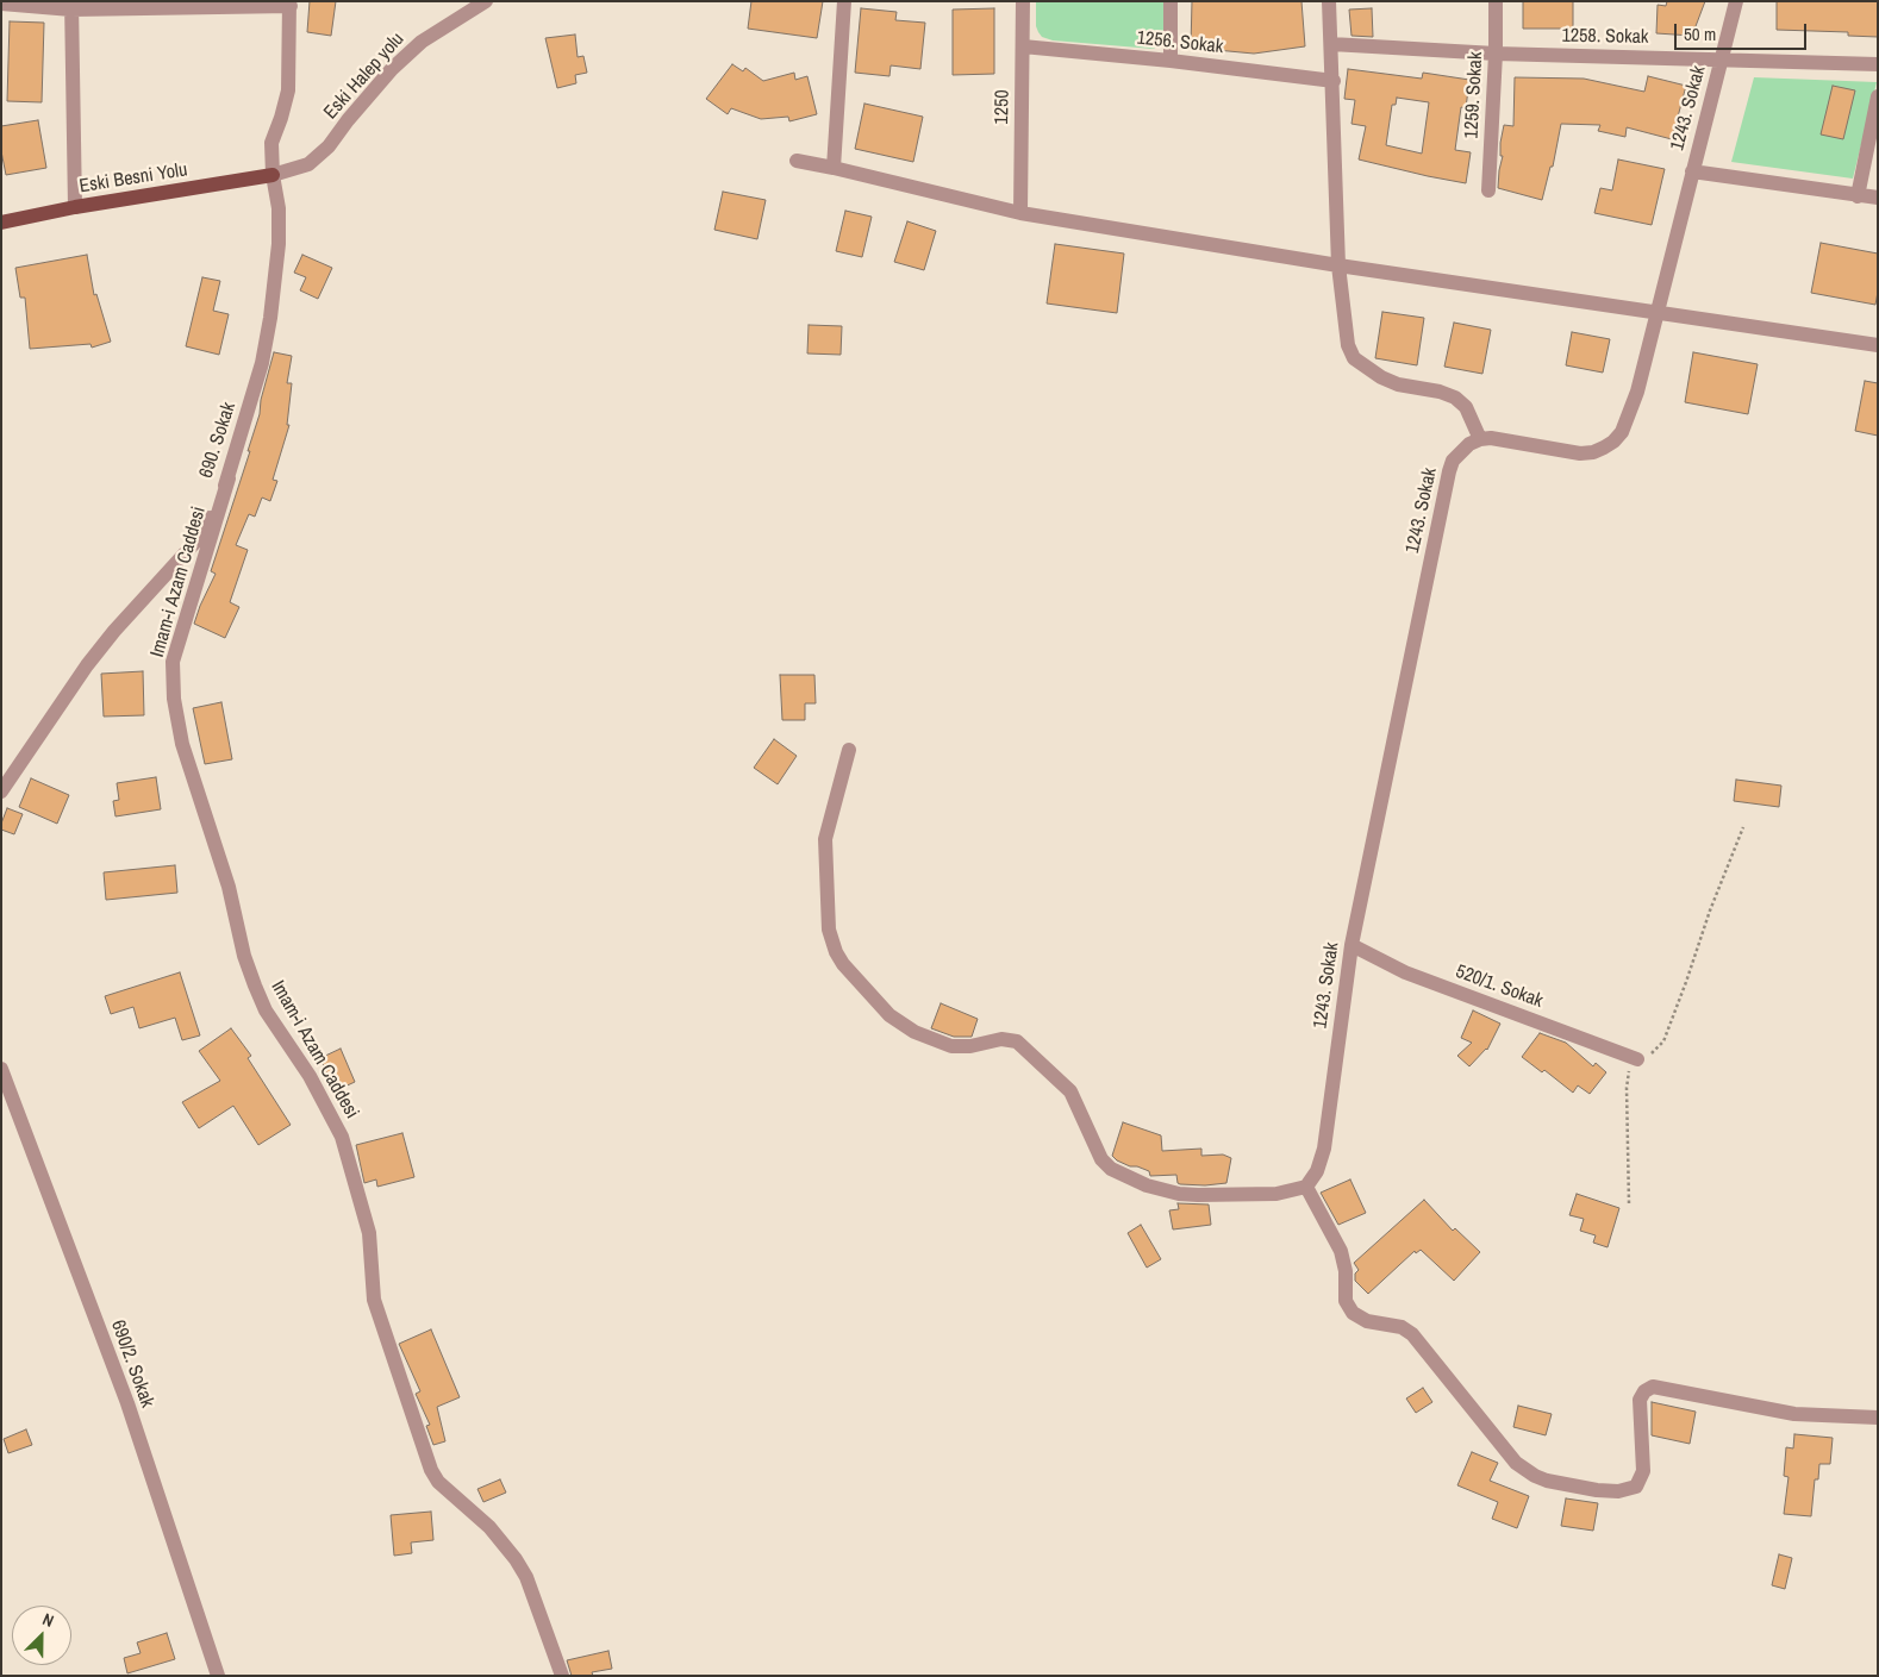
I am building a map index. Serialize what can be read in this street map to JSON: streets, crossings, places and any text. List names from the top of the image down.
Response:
{
  "streets": {
    "main road": ["Eski Besni Yolu"],
    "street": [
      "1258. Sokak",
      "1256. Sokak",
      "Eski Halep yolu",
      "1259. Sokak",
      "1250",
      "1243. Sokak",
      "690. Sokak",
      "Imam-i Azam Caddesi",
      "520/1. Sokak",
      "690/2. Sokak"
    ]
  },
  "crossings": [
    ["1258. Sokak", "1259. Sokak"],
    ["1258. Sokak", "1243. Sokak"],
    ["1256. Sokak", "1250"],
    ["Eski Halep yolu", "Eski Besni Yolu"],
    ["Eski Halep yolu", "690. Sokak"],
    ["1243. Sokak", "520/1. Sokak"],
    ["Eski Besni Yolu", "690. Sokak"],
    ["690. Sokak", "Imam-i Azam Caddesi"]
  ],
  "scale_bar": "50 m",
  "north": "top right"
}
